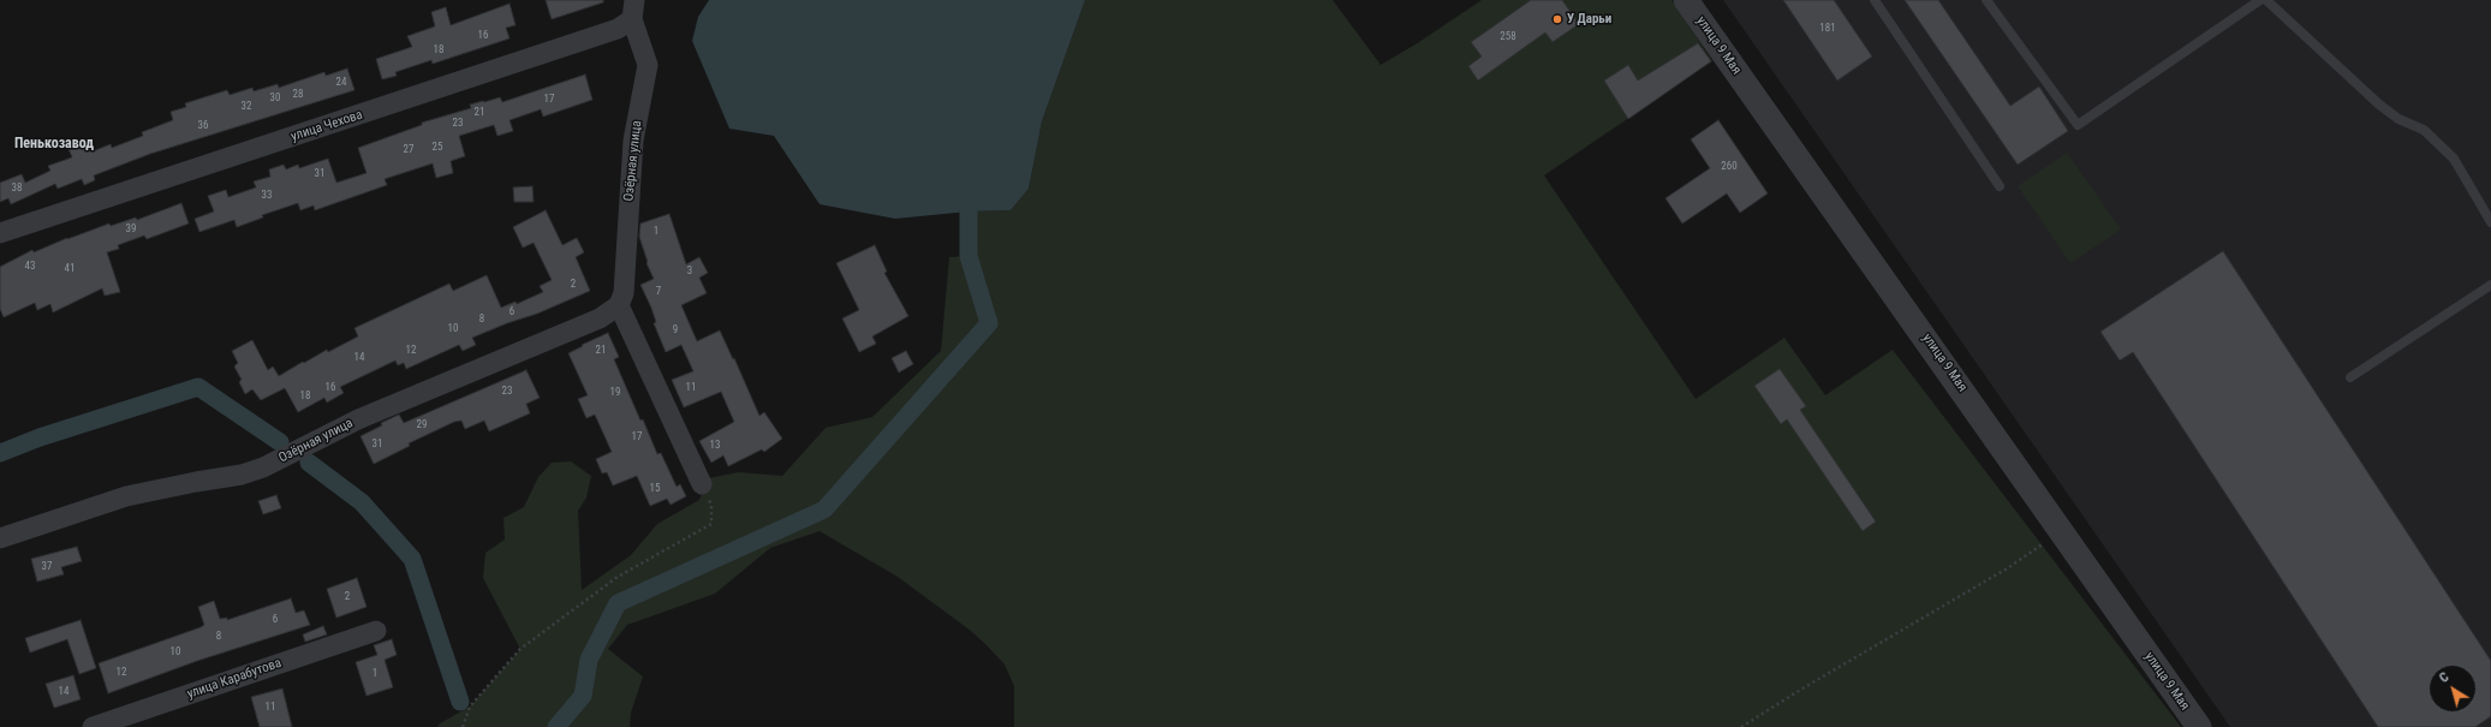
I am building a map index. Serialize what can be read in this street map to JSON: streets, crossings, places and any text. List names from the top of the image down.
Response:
{
  "streets": {
    "street": [
      "улица 9 Мая",
      "улица Чехова",
      "Озёрная улица",
      "улица Карабутова"
    ]
  },
  "crossings": [
    ["улица Чехова", "Озёрная улица"]
  ],
  "districts": ["Пенькозавод"],
  "places": ["У Дарьи"],
  "house_numbers": [
    "181",
    "16",
    "258",
    "18",
    "24",
    "28",
    "30",
    "17",
    "32",
    "21",
    "23",
    "36",
    "25",
    "27",
    "260",
    "31",
    "38",
    "33",
    "39",
    "1",
    "43",
    "41",
    "3",
    "2",
    "7",
    "6",
    "8",
    "10",
    "9",
    "12",
    "21",
    "14",
    "16",
    "11",
    "23",
    "19",
    "18",
    "29",
    "17",
    "31",
    "13",
    "15",
    "37",
    "2",
    "6",
    "8",
    "10",
    "12",
    "1",
    "14",
    "11"
  ],
  "north": "top left"
}
